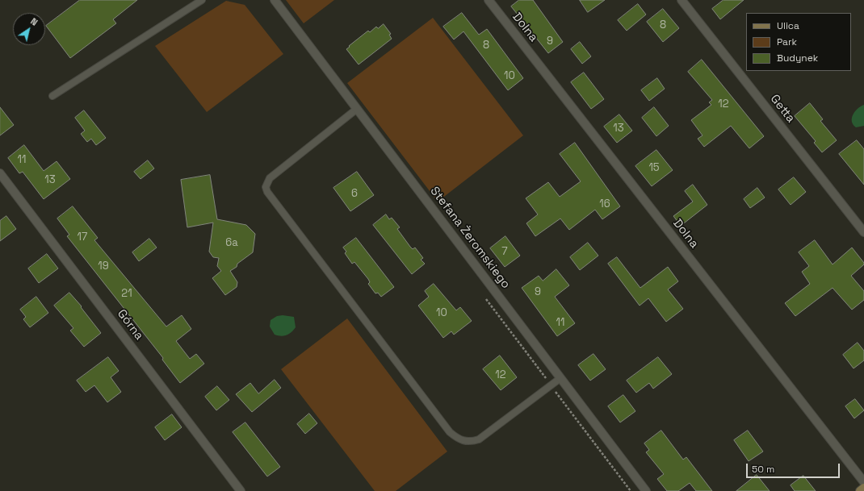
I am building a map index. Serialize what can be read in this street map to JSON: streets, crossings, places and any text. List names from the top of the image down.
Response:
{
  "streets": {
    "street": [
      "Dolna",
      "Getta",
      "Stefana Żeromskiego",
      "Górna"
    ]
  },
  "house_numbers": [
    "8",
    "9",
    "8",
    "10",
    "12",
    "13",
    "11",
    "15",
    "13",
    "6",
    "16",
    "17",
    "6a",
    "7",
    "19",
    "9",
    "21",
    "10",
    "11",
    "12"
  ],
  "legend": ["Ulica", "Park", "Budynek"],
  "scale_bar": "50 m",
  "north": "top right"
}
